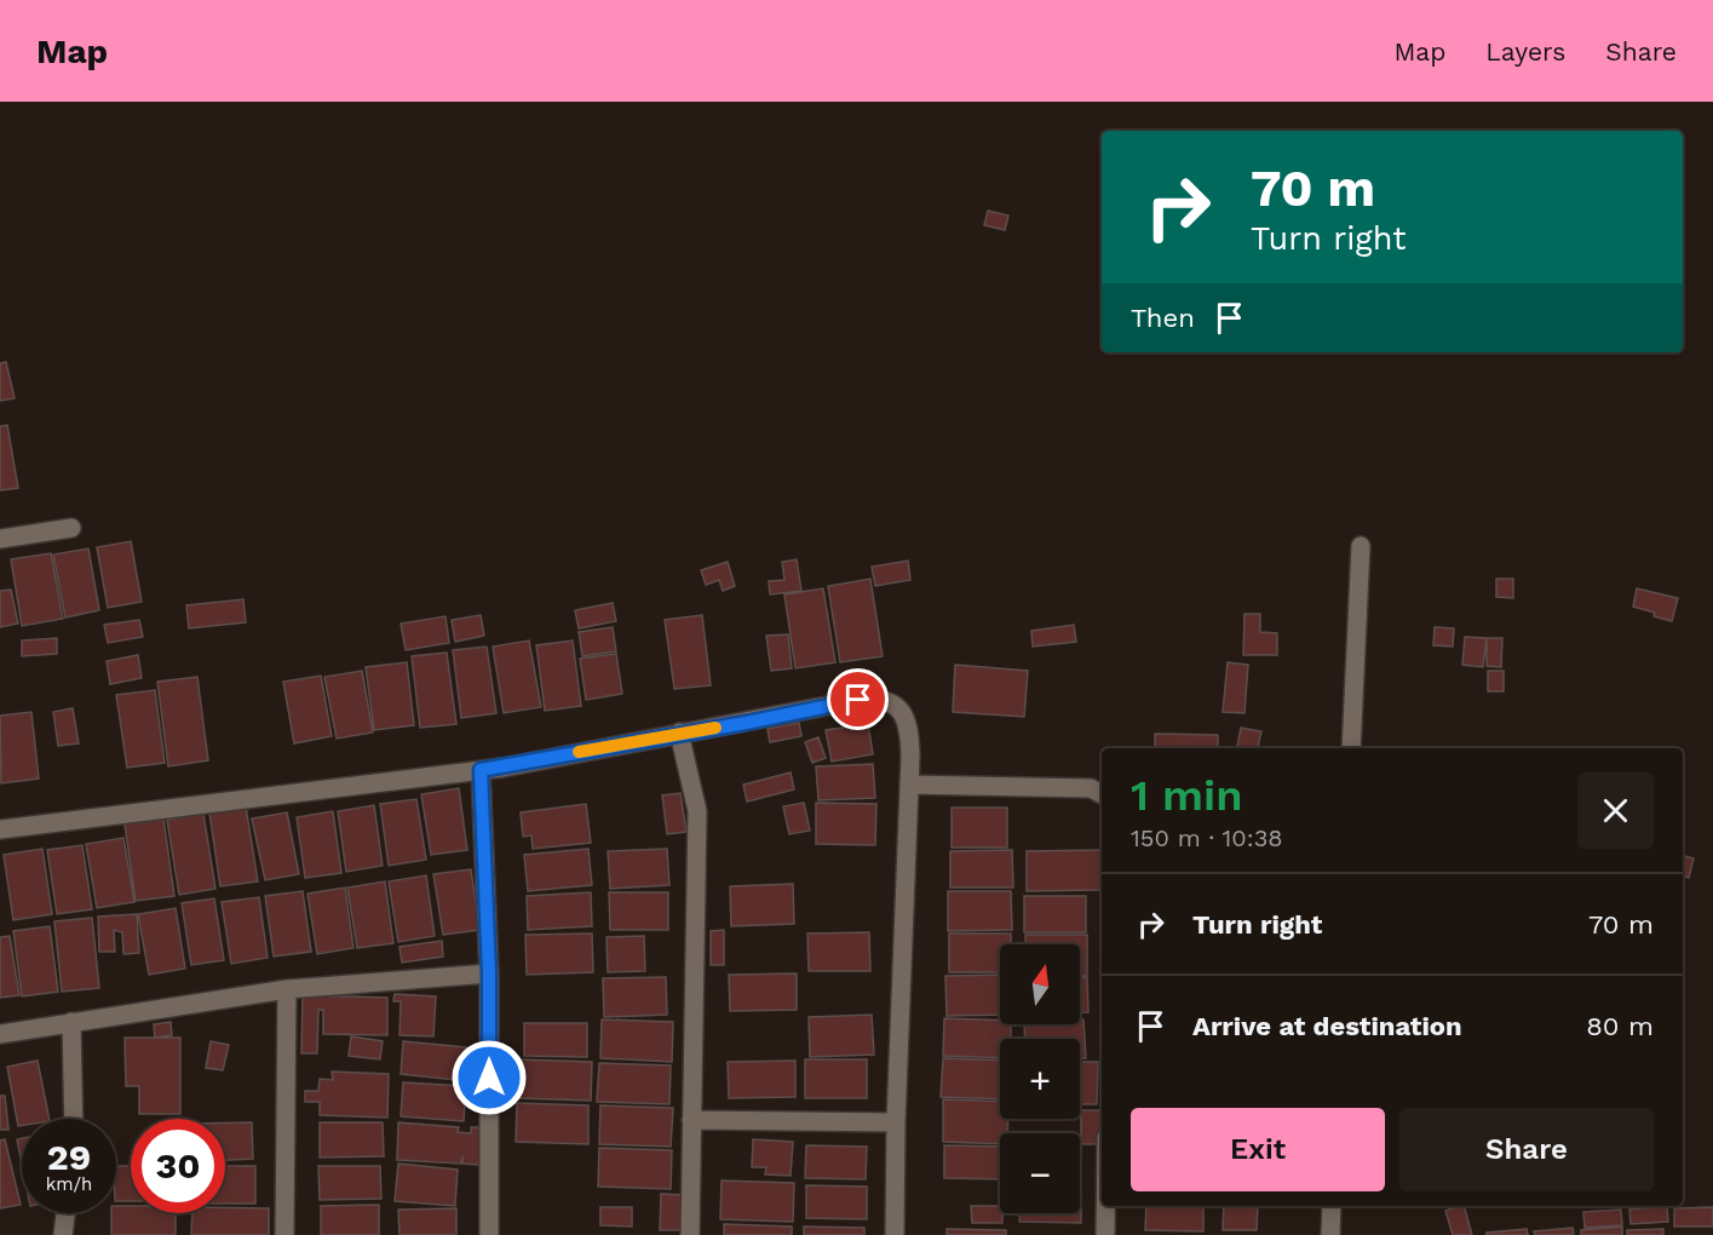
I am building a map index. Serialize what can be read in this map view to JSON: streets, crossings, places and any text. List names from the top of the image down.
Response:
{
  "north": "top",
  "page": {
    "header": "Map",
    "nav": ["Map", "Layers", "Share"],
    "turn": ["70 m", "Turn right"],
    "then": "Then",
    "heading": ["1 min", "150 m · 10:38"],
    "list": [
      {
        "name": "Turn right",
        "value": "70 m"
      },
      {
        "name": "Arrive at destination",
        "value": "80 m"
      }
    ],
    "map_buttons": ["+", "−"],
    "buttons": ["Exit", "Share"],
    "speed": "29 km/h",
    "limit": "30"
  }
}
